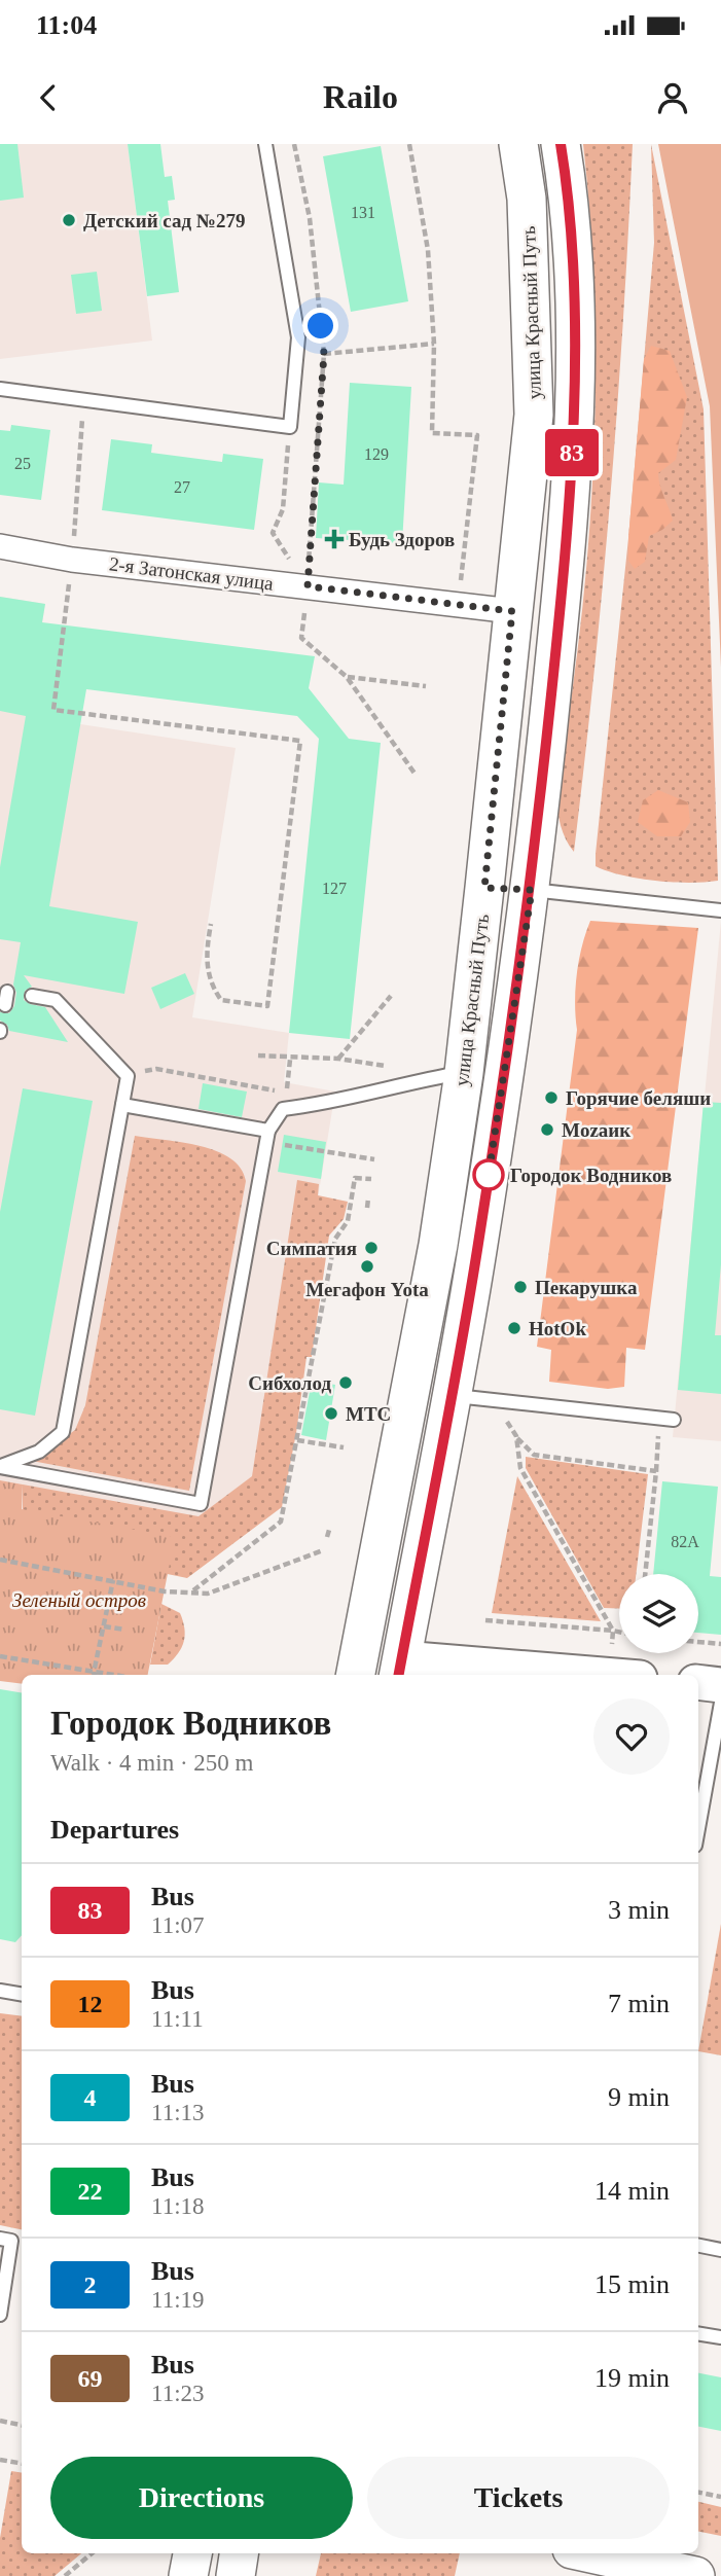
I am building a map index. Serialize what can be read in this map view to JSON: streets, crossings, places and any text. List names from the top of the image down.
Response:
{
  "streets": {
    "main road": ["улица Красный Путь"],
    "street": ["2-я Затонская улица"]
  },
  "crossings": [
    ["улица Красный Путь", "2-я Затонская улица"]
  ],
  "parks": ["Зеленый остров"],
  "places": {
    "other": [
      "Детский сад №279",
      "Горячие беляши",
      "Mozaик",
      "Городок Водников",
      "Симпатия",
      "Мегафон Yota",
      "Пекарушка",
      "HotOk",
      "Сибхолод",
      "МТС"
    ],
    "health": ["Будь Здоров"]
  },
  "lines": ["bus line 83"],
  "house_numbers": [
    "131",
    "129",
    "25",
    "27",
    "127",
    "82А"
  ],
  "page": {
    "status": "11:04",
    "header": "Railo",
    "on_map": "83",
    "heading": [
      ["Городок Водников", "Walk · 4 min · 250 m"],
      "Departures"
    ],
    "list": [
      {
        "mark": "83",
        "name": "Bus",
        "note": "11:07",
        "value": "3 min"
      },
      {
        "mark": "12",
        "name": "Bus",
        "note": "11:11",
        "value": "7 min"
      },
      {
        "mark": "4",
        "name": "Bus",
        "note": "11:13",
        "value": "9 min"
      },
      {
        "mark": "22",
        "name": "Bus",
        "note": "11:18",
        "value": "14 min"
      },
      {
        "mark": "2",
        "name": "Bus",
        "note": "11:19",
        "value": "15 min"
      },
      {
        "mark": "69",
        "name": "Bus",
        "note": "11:23",
        "value": "19 min"
      }
    ],
    "buttons": ["Directions", "Tickets"]
  }
}
